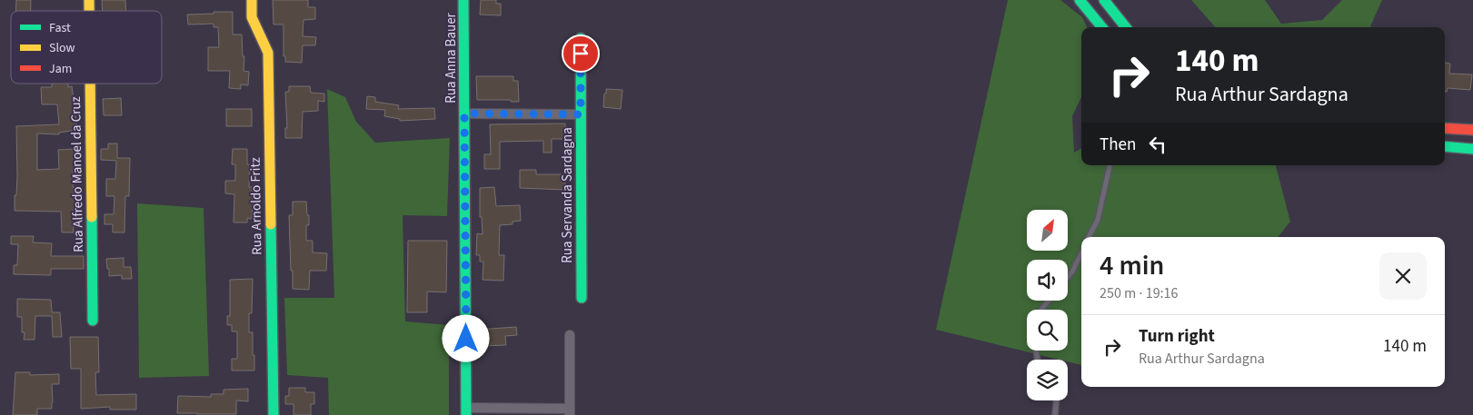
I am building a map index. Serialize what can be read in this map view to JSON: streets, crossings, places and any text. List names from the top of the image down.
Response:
{
  "streets": {
    "street": [
      "Rua Anna Bauer",
      "Rua Alfredo Manoel da Cruz",
      "Rua Servanda Sardagna",
      "Rua Arnoldo Fritz"
    ]
  },
  "legend": ["Fast", "Slow", "Jam"],
  "north": "top right",
  "page": {
    "turn": ["140 m", "Rua Arthur Sardagna"],
    "then": "Then",
    "heading": ["4 min", "250 m · 19:16"],
    "list": [
      {
        "name": "Turn right",
        "note": "Rua Arthur Sardagna",
        "value": "140 m"
      }
    ]
  }
}
